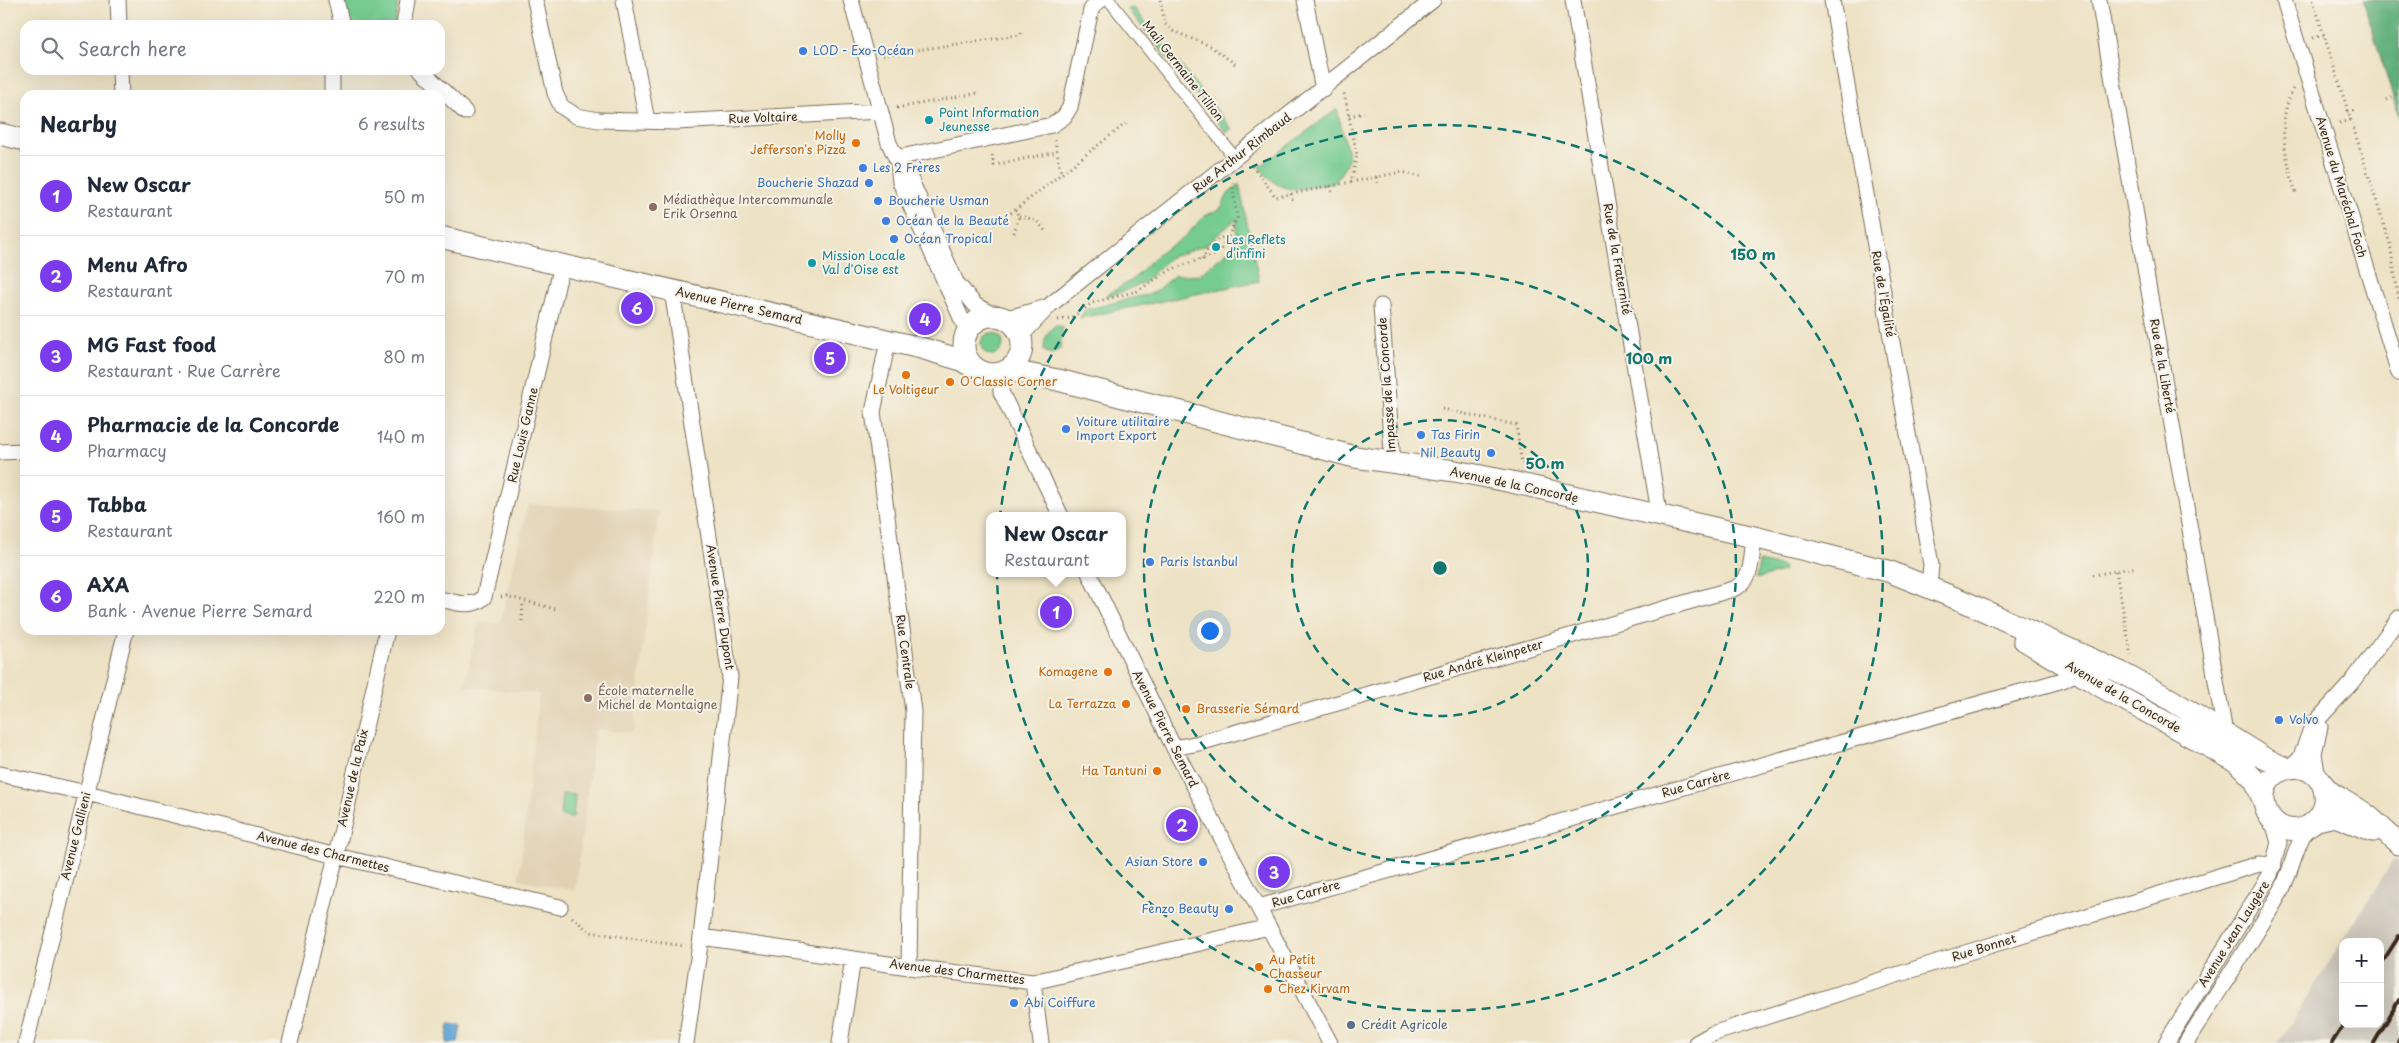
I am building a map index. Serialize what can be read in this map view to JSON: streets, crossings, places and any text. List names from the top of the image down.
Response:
{
  "streets": {
    "main road": ["Avenue Pierre Semard", "Avenue de la Concorde"],
    "street": [
      "Mail Germaine Tillion",
      "Rue Voltaire",
      "Rue Arthur Rimbaud",
      "Avenue du Maréchal Foch",
      "Rue de la Fraternité",
      "Rue de l'Égalité",
      "Rue de la Liberté",
      "Impasse de la Concorde",
      "Rue Louis Ganne",
      "Avenue Pierre Dupont",
      "Rue Centrale",
      "Rue André Kleinpeter",
      "Avenue de la Paix",
      "Rue Carrère",
      "Avenue Gallieni",
      "Avenue des Charmettes",
      "Avenue Jean Laugère",
      "Rue Bonnet"
    ]
  },
  "crossings": [
    ["Mail Germaine Tillion", "Rue Arthur Rimbaud"],
    ["Rue de la Fraternité", "Avenue de la Concorde"],
    ["Rue de l'Égalité", "Avenue de la Concorde"],
    ["Avenue Pierre Semard", "Rue Louis Ganne"],
    ["Avenue Pierre Semard", "Avenue Pierre Dupont"],
    ["Avenue Pierre Semard", "Rue Centrale"],
    ["Avenue Pierre Semard", "Rue André Kleinpeter"],
    ["Avenue Pierre Semard", "Rue Carrère"],
    ["Avenue Pierre Semard", "Avenue des Charmettes"],
    ["Rue de la Liberté", "Avenue de la Concorde"],
    ["Impasse de la Concorde", "Avenue de la Concorde"],
    ["Avenue de la Concorde", "Rue André Kleinpeter"],
    ["Avenue de la Concorde", "Rue Carrère"],
    ["Avenue de la Concorde", "Avenue Jean Laugère"],
    ["Avenue Pierre Dupont", "Avenue des Charmettes"],
    ["Rue Centrale", "Avenue des Charmettes"],
    ["Avenue de la Paix", "Avenue des Charmettes"],
    ["Avenue Gallieni", "Avenue des Charmettes"],
    ["Avenue Jean Laugère", "Rue Bonnet"]
  ],
  "places": [
    "LOD - Exo-Océan",
    "Point Information Jeunesse",
    "Molly Jefferson's Pizza",
    "Les 2 Frères",
    "Boucherie Shazad",
    "Boucherie Usman",
    "Médiathèque Intercommunale Erik Orsenna",
    "Océan de la Beauté",
    "Océan Tropical",
    "Les Reflets d’infini",
    "Mission Locale Val d'Oise est",
    "Le Voltigeur",
    "O'Classic Corner",
    "Voiture utilitaire Import Export",
    "Tas Firin",
    "Nil Beauty",
    "Paris Istanbul",
    "Komagene",
    "École maternelle Michel de Montaigne",
    "La Terrazza",
    "Brasserie Sémard",
    "Volvo",
    "Ha Tantuni",
    "Asian Store",
    "Fenzo Beauty",
    "Au Petit Chasseur",
    "Chez Kirvam",
    "Abi Coiffure",
    "Crédit Agricole"
  ],
  "page": {
    "search": "Search here",
    "heading": ["Nearby", "6 results"],
    "list": [
      {
        "mark": "1",
        "name": "New Oscar",
        "note": "Restaurant",
        "value": "50 m"
      },
      {
        "mark": "2",
        "name": "Menu Afro",
        "note": "Restaurant",
        "value": "70 m"
      },
      {
        "mark": "3",
        "name": "MG Fast food",
        "note": "Restaurant · Rue Carrère",
        "value": "80 m"
      },
      {
        "mark": "4",
        "name": "Pharmacie de la Concorde",
        "note": "Pharmacy",
        "value": "140 m"
      },
      {
        "mark": "5",
        "name": "Tabba",
        "note": "Restaurant",
        "value": "160 m"
      },
      {
        "mark": "6",
        "name": "AXA",
        "note": "Bank · Avenue Pierre Semard",
        "value": "220 m"
      }
    ],
    "pins": [
      "6",
      "4",
      "5",
      "1",
      "2",
      "3"
    ],
    "popup": ["New Oscar", "Restaurant"],
    "map_buttons": ["+", "−"]
  },
  "rings": ["150 m", "100 m", "50 m"]
}
